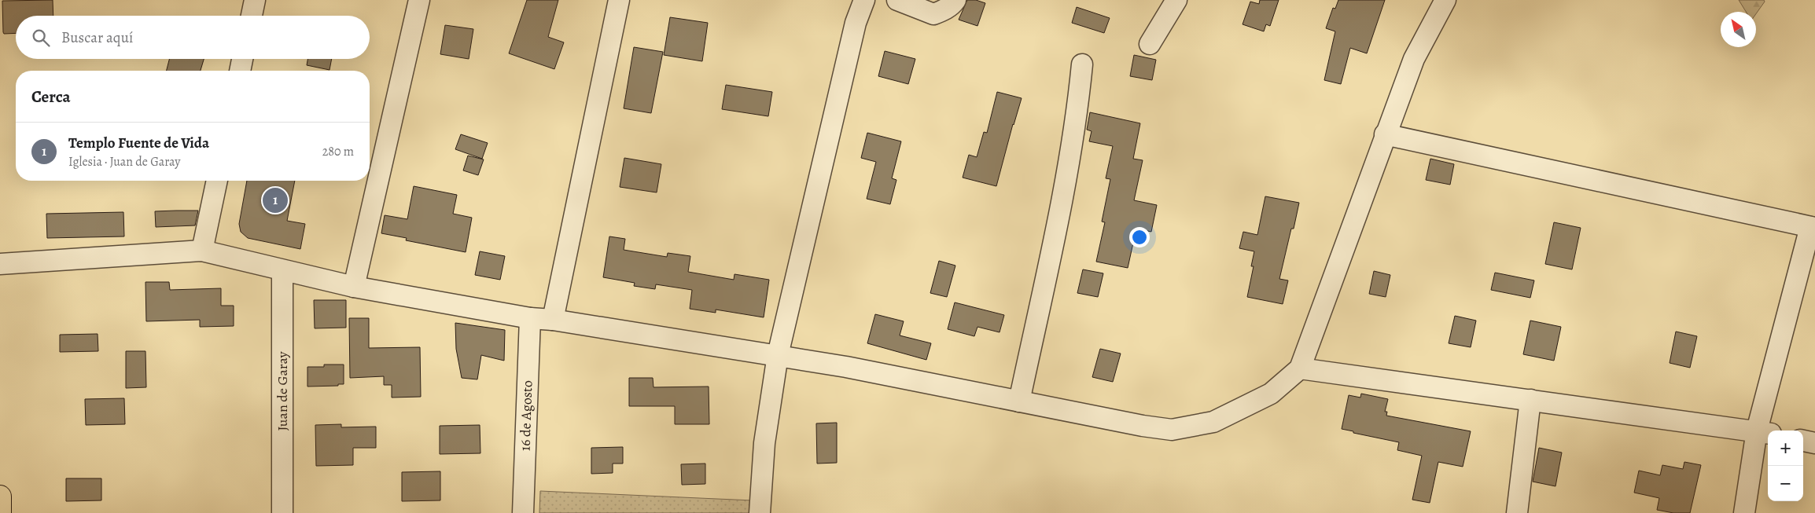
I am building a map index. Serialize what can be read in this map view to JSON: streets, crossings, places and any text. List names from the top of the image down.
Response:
{
  "streets": {
    "street": ["Juan de Garay", "16 de Agosto"]
  },
  "north": "top left",
  "page": {
    "search": "Buscar aquí",
    "heading": "Cerca",
    "list": [
      {
        "mark": "1",
        "name": "Templo Fuente de Vida",
        "note": "Iglesia · Juan de Garay",
        "value": "280 m"
      }
    ],
    "pins": "1",
    "map_buttons": ["+", "−"]
  }
}
